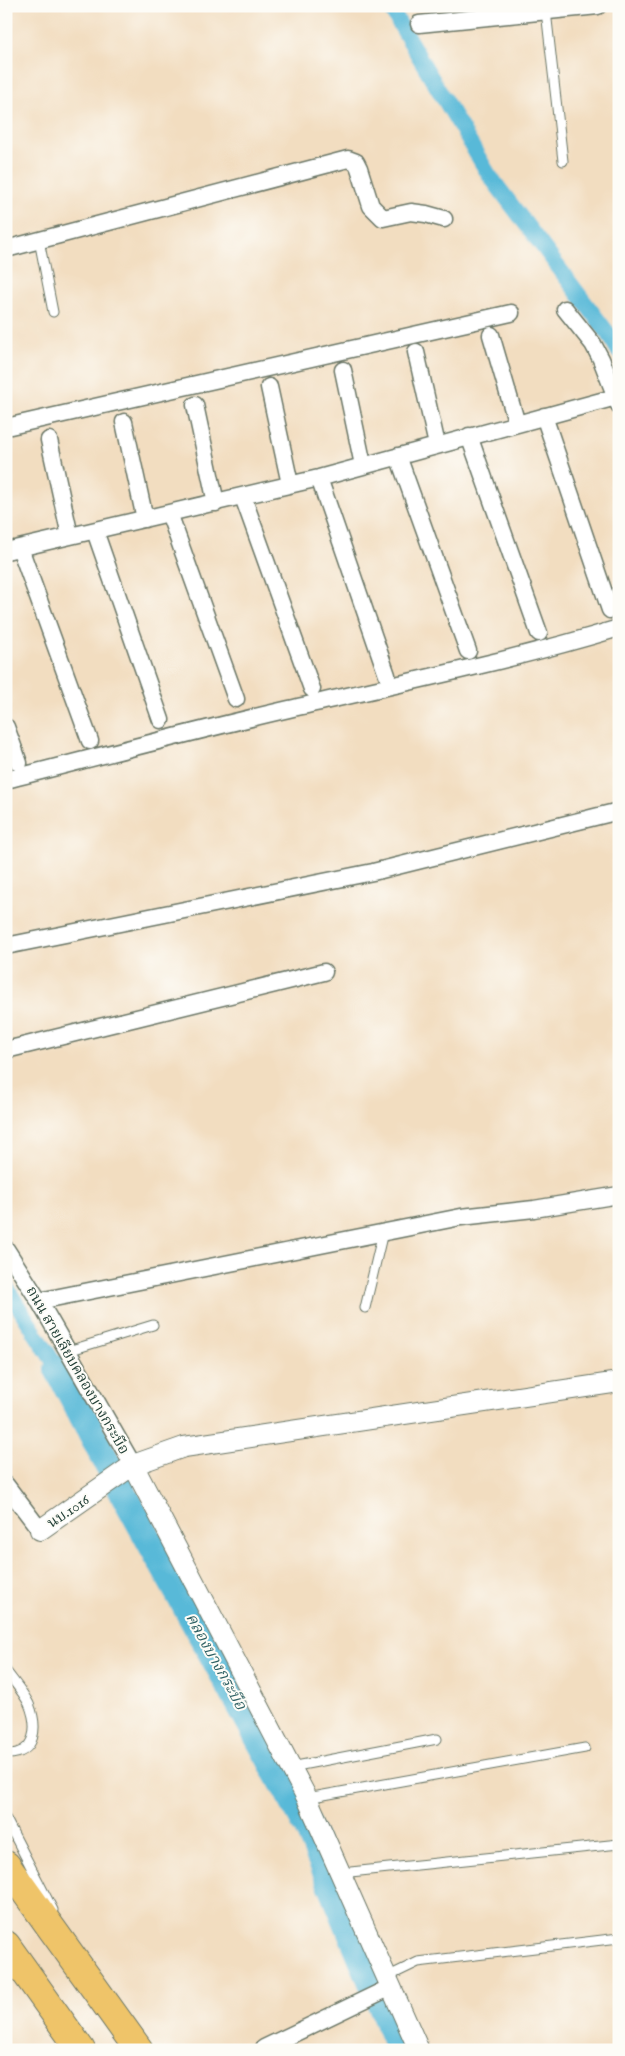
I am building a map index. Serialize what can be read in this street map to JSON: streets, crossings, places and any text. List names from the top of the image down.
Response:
{
  "streets": {
    "street": ["ถนน สายเลียบคลองบางกระบือ", "นบ.1016"]
  },
  "crossings": [
    ["ถนน สายเลียบคลองบางกระบือ", "นบ.1016"]
  ],
  "water": ["คลองบางกระบือ"]
}
